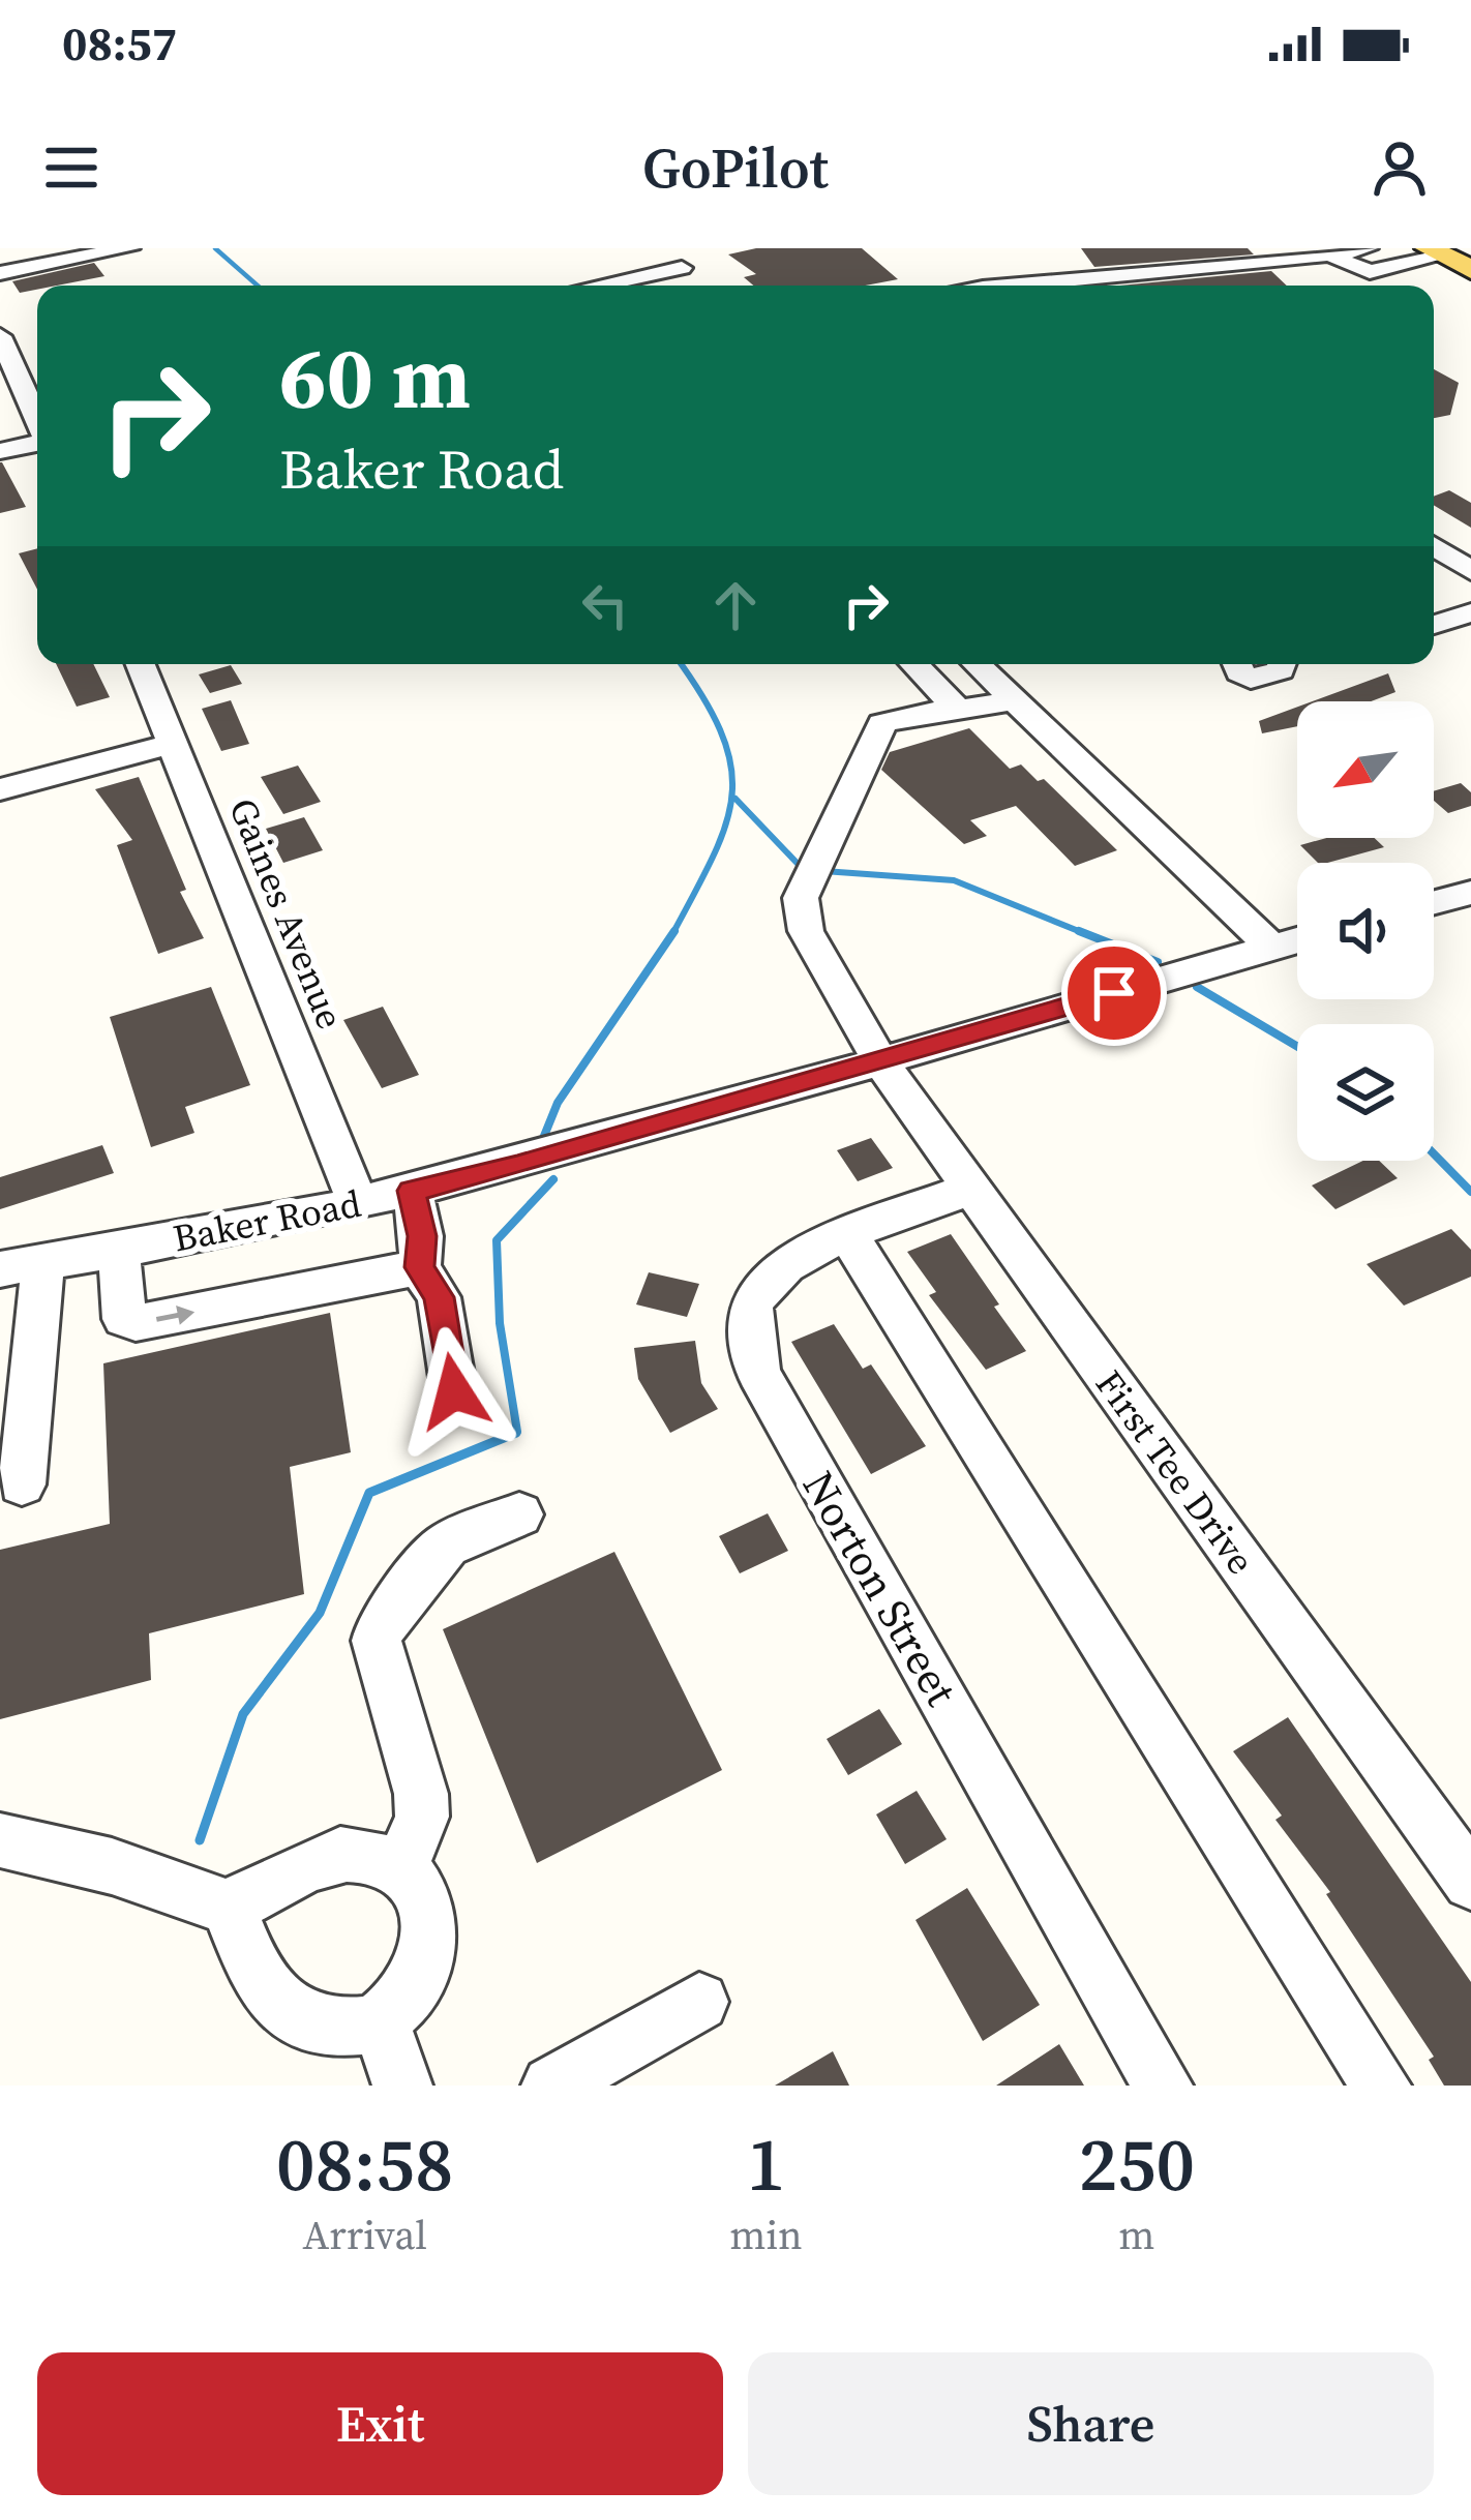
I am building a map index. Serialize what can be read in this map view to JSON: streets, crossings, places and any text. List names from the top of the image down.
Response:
{
  "streets": {
    "street": [
      "Gaines Avenue",
      "Baker Road",
      "First Tee Drive",
      "Norton Street"
    ]
  },
  "crossings": [
    ["Gaines Avenue", "Baker Road"],
    ["Baker Road", "First Tee Drive"],
    ["First Tee Drive", "Norton Street"]
  ],
  "north": "bottom left",
  "page": {
    "status": "08:57",
    "header": "GoPilot",
    "turn": ["60 m", "Baker Road"],
    "eta": [
      "08:58",
      "Arrival",
      "1",
      "min",
      "250",
      "m"
    ],
    "buttons": ["Exit", "Share"]
  }
}
